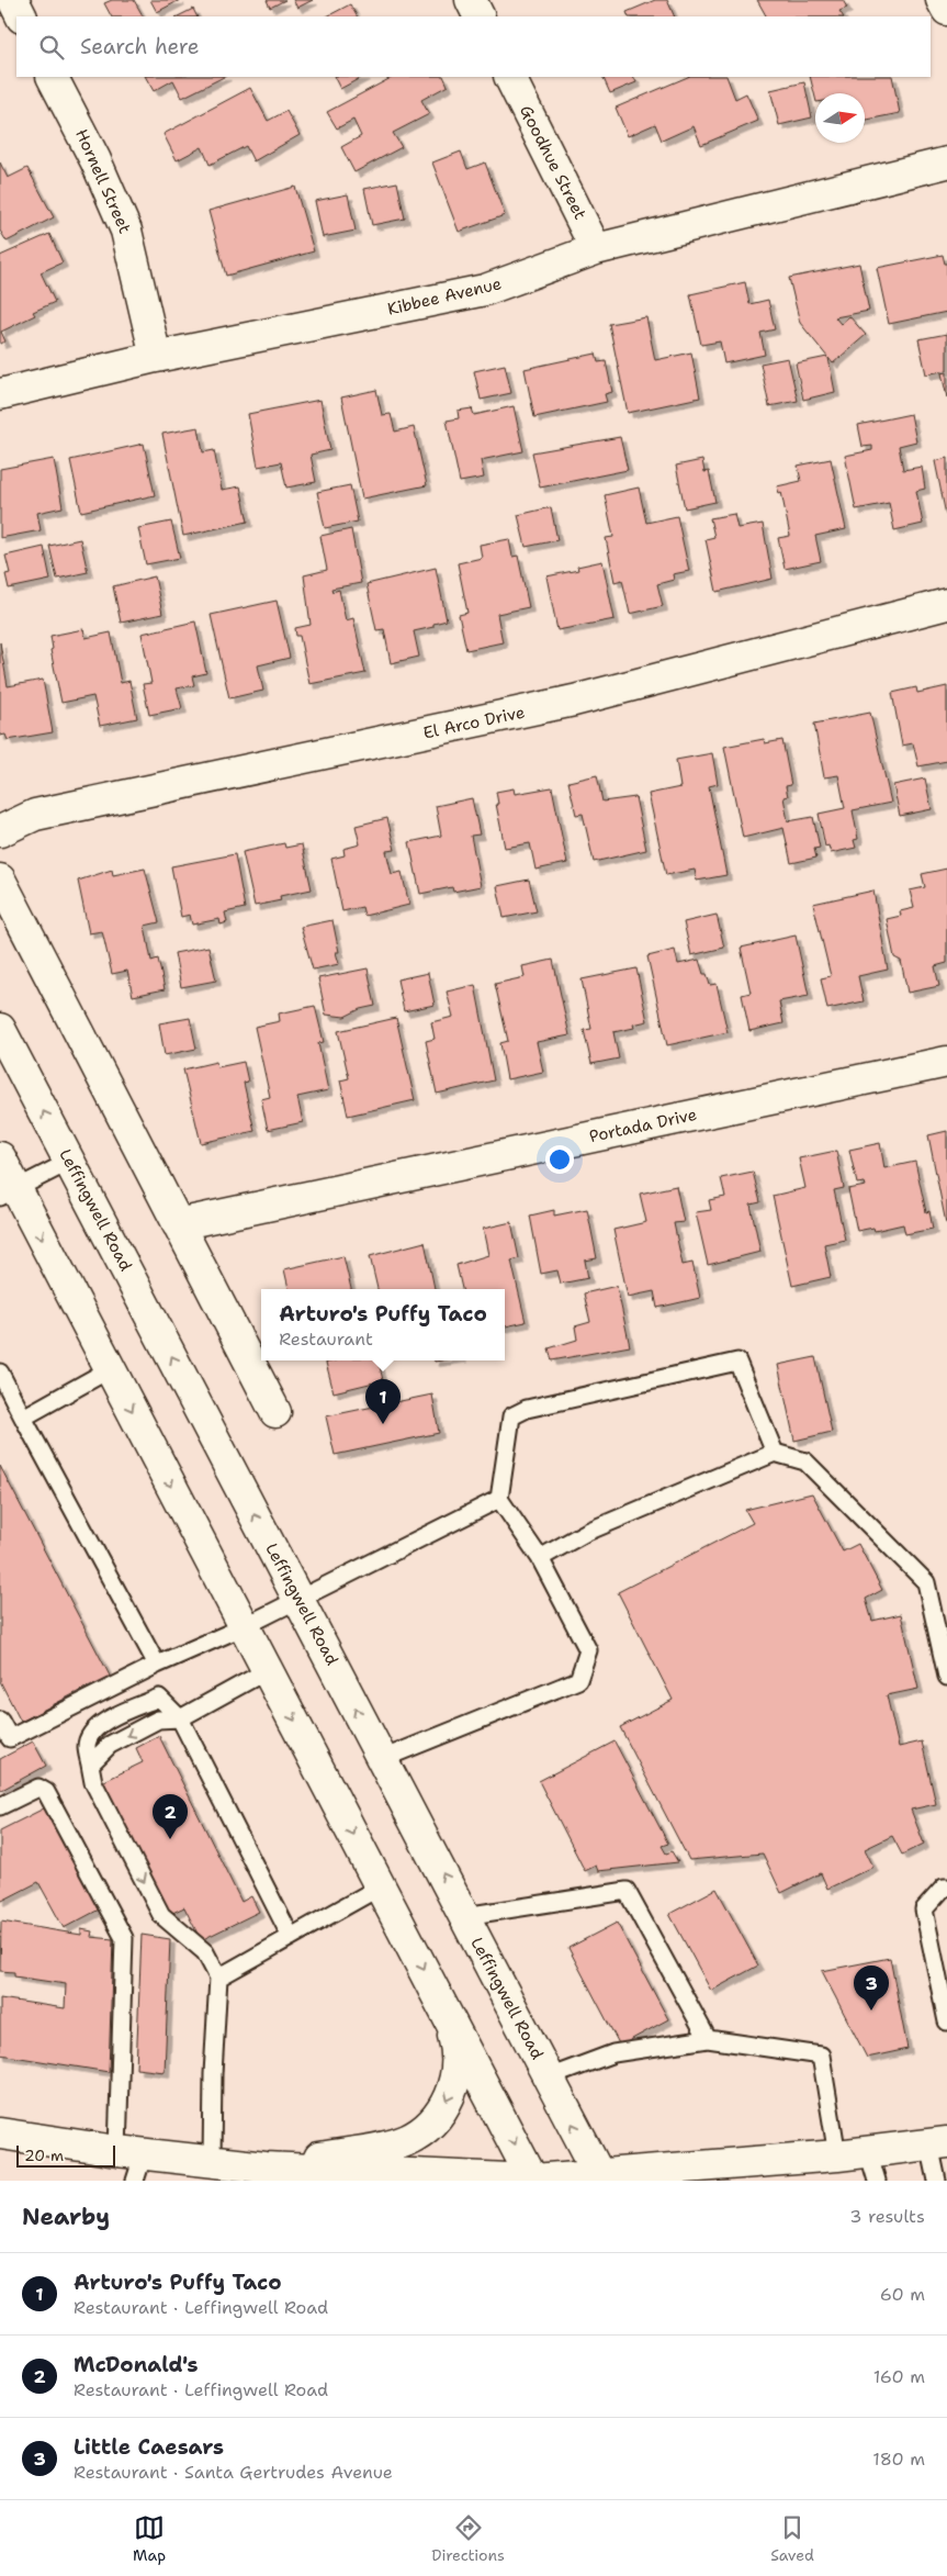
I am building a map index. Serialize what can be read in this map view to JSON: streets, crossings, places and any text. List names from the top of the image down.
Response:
{
  "streets": {
    "street": [
      "Goodhue Street",
      "Hornell Street",
      "Kibbee Avenue",
      "El Arco Drive",
      "Portada Drive",
      "Leffingwell Road"
    ]
  },
  "crossings": [
    ["Goodhue Street", "Kibbee Avenue"],
    ["Hornell Street", "Kibbee Avenue"]
  ],
  "scale_bar": "20 m",
  "north": "right",
  "page": {
    "search": "Search here",
    "popup": ["Arturo's Puffy Taco", "Restaurant"],
    "pins": ["1", "2", "3"],
    "scale": "20 m",
    "heading": ["Nearby", "3 results"],
    "list": [
      {
        "mark": "1",
        "name": "Arturo's Puffy Taco",
        "note": "Restaurant · Leffingwell Road",
        "value": "60 m"
      },
      {
        "mark": "2",
        "name": "McDonald's",
        "note": "Restaurant · Leffingwell Road",
        "value": "160 m"
      },
      {
        "mark": "3",
        "name": "Little Caesars",
        "note": "Restaurant · Santa Gertrudes Avenue",
        "value": "180 m"
      }
    ],
    "nav": ["Map", "Directions", "Saved"]
  }
}
